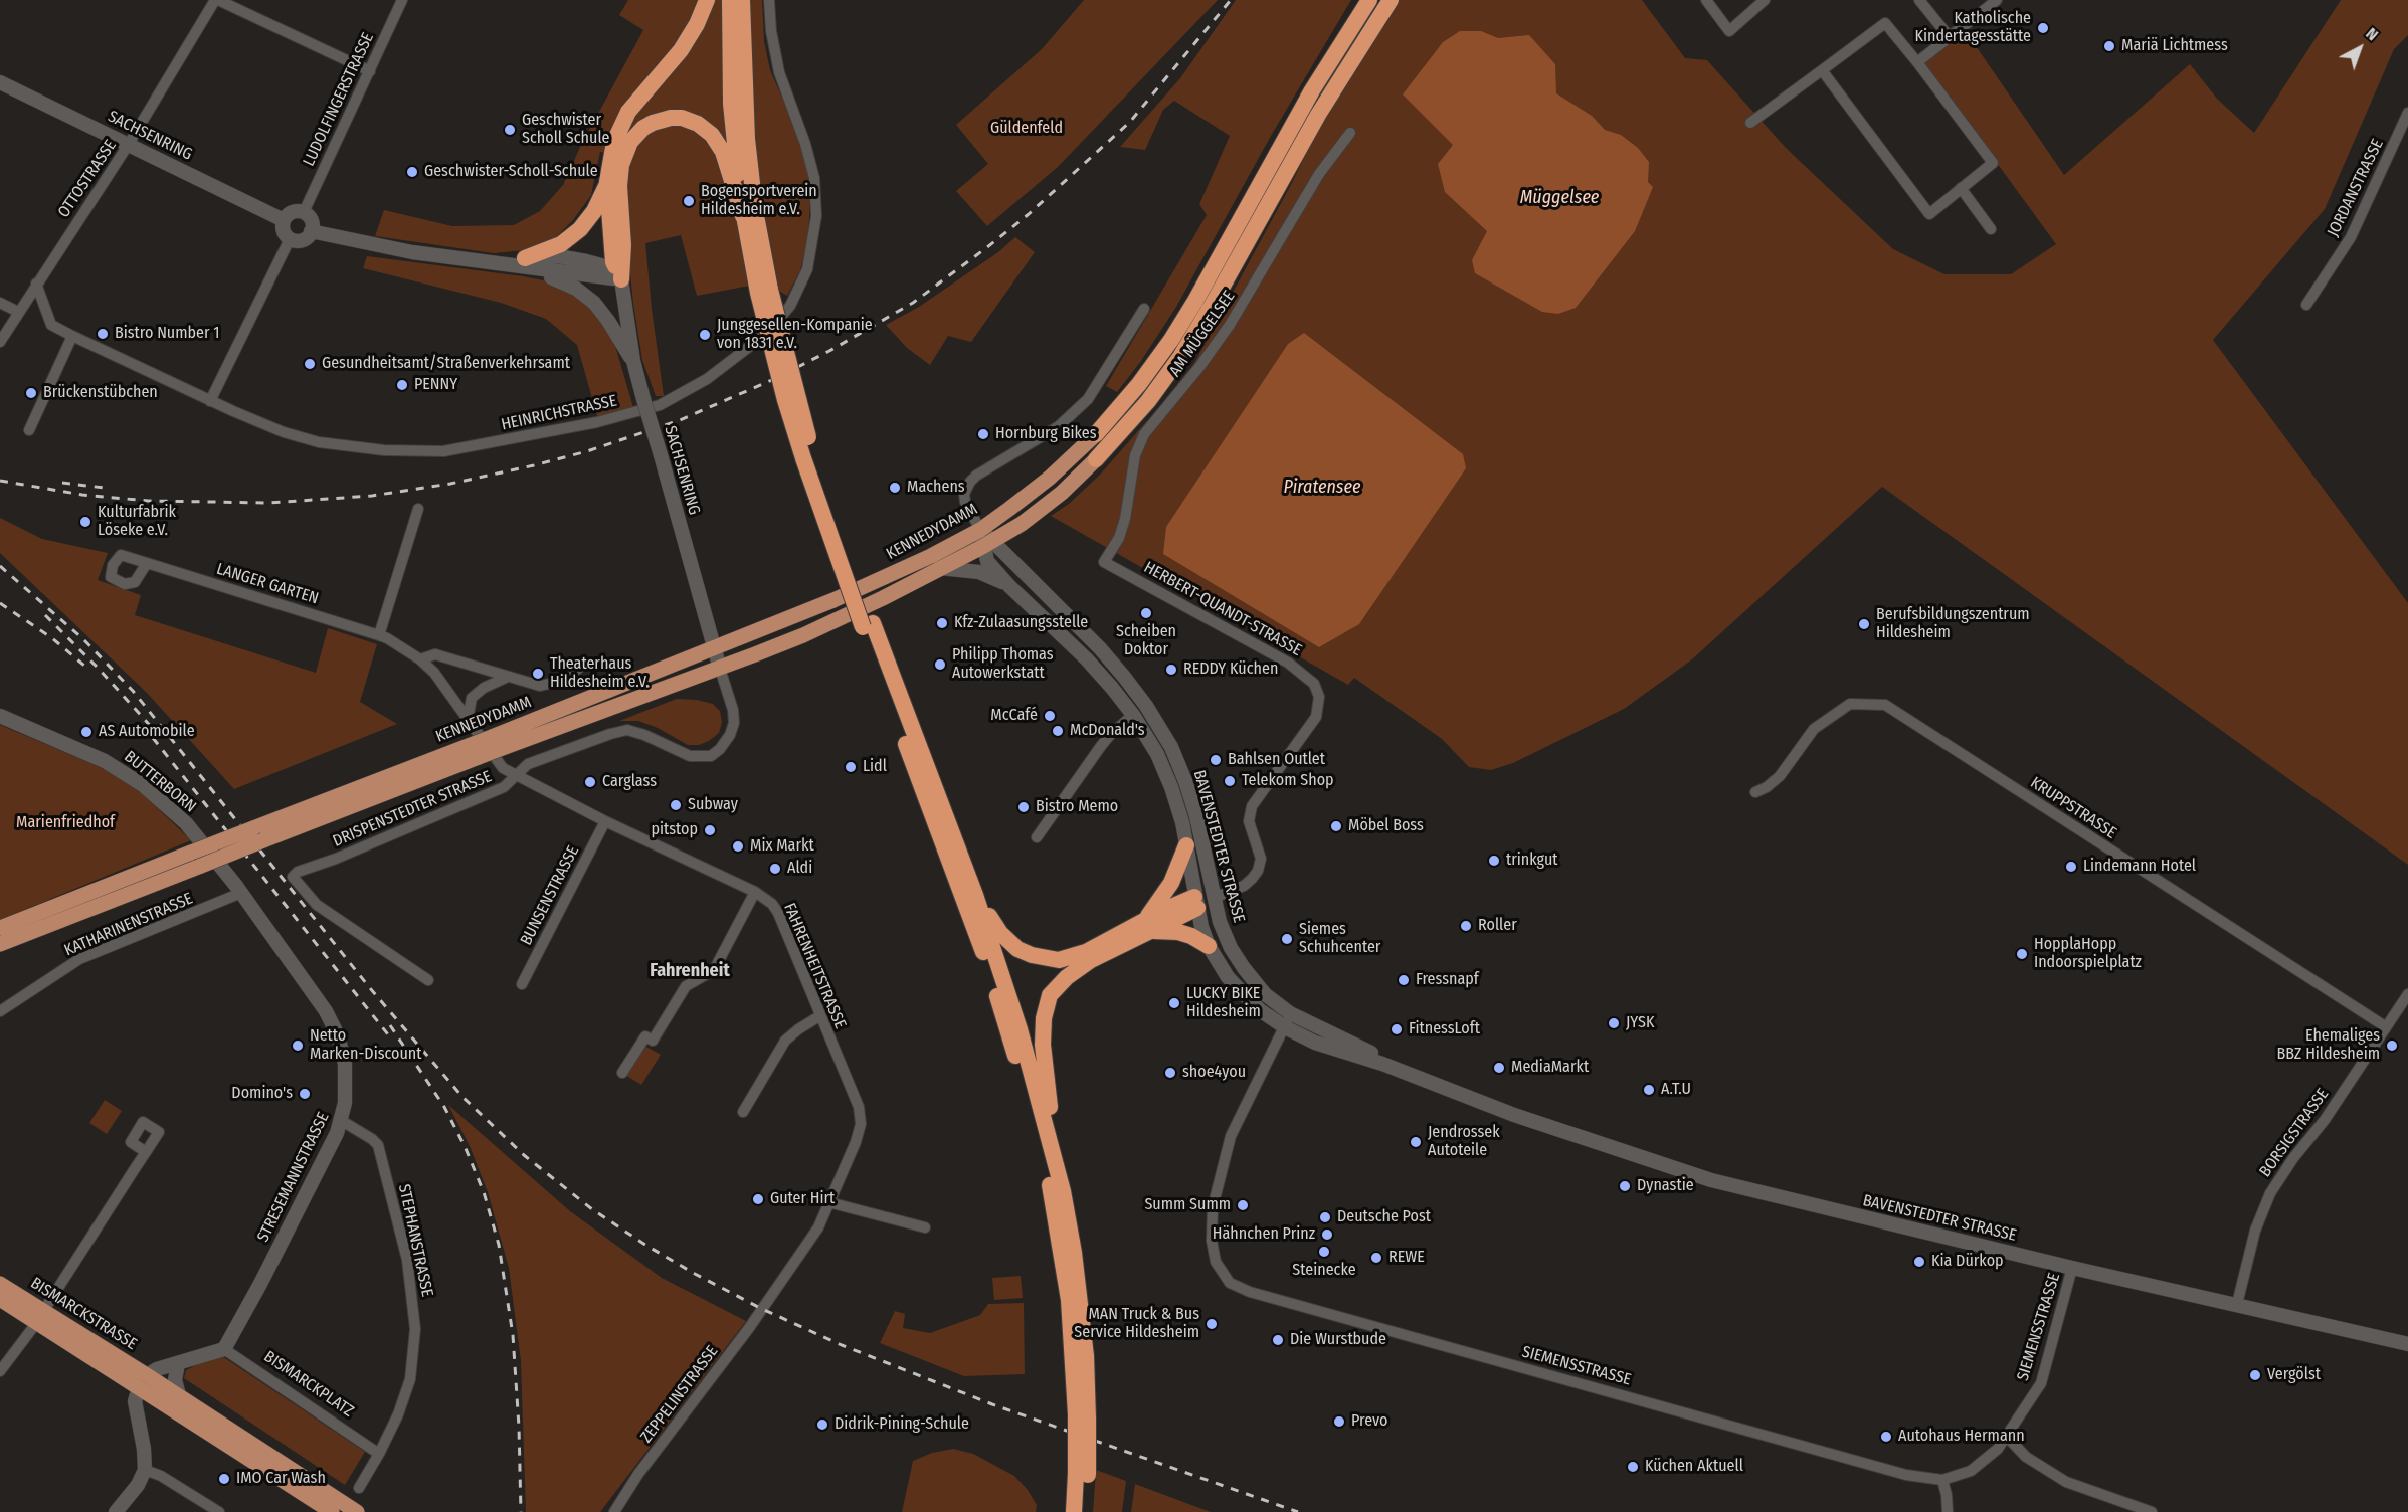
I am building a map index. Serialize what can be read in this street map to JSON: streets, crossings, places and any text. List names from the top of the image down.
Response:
{
  "streets": {
    "main road": ["KENNEDYDAMM", "BISMARCKSTRASSE"],
    "street": [
      "LUDOLFINGERSTRASSE",
      "SACHSENRING",
      "OTTOSTRASSE",
      "JORDANSTRASSE",
      "AM MÜGGELSEE",
      "HEINRICHSTRASSE",
      "LANGER GARTEN",
      "HERBERT-QUANDT-STRASSE",
      "BUTTERBORN",
      "KRUPPSTRASSE",
      "DRISPENSTEDTER STRASSE",
      "BAVENSTEDTER STRASSE",
      "BUNSENSTRASSE",
      "KATHARINENSTRASSE",
      "FAHRENHEITSTRASSE",
      "BORSIGSTRASSE",
      "STRESEMANNSTRASSE",
      "STEPHANSTRASSE",
      "SIEMENSSTRASSE",
      "BISMARCKPLATZ",
      "ZEPPELINSTRASSE"
    ]
  },
  "crossings": [
    ["LUDOLFINGERSTRASSE", "SACHSENRING"],
    ["SACHSENRING", "OTTOSTRASSE"],
    ["SACHSENRING", "KENNEDYDAMM"],
    ["SACHSENRING", "DRISPENSTEDTER STRASSE"],
    ["OTTOSTRASSE", "HEINRICHSTRASSE"],
    ["AM MÜGGELSEE", "HERBERT-QUANDT-STRASSE"],
    ["KENNEDYDAMM", "DRISPENSTEDTER STRASSE"],
    ["KENNEDYDAMM", "BAVENSTEDTER STRASSE"],
    ["LANGER GARTEN", "DRISPENSTEDTER STRASSE"],
    ["LANGER GARTEN", "FAHRENHEITSTRASSE"],
    ["HERBERT-QUANDT-STRASSE", "BAVENSTEDTER STRASSE"],
    ["BUTTERBORN", "KATHARINENSTRASSE"],
    ["BUTTERBORN", "STRESEMANNSTRASSE"],
    ["KRUPPSTRASSE", "BORSIGSTRASSE"],
    ["DRISPENSTEDTER STRASSE", "FAHRENHEITSTRASSE"],
    ["BAVENSTEDTER STRASSE", "BORSIGSTRASSE"],
    ["BAVENSTEDTER STRASSE", "SIEMENSSTRASSE"],
    ["BUNSENSTRASSE", "FAHRENHEITSTRASSE"],
    ["KATHARINENSTRASSE", "STRESEMANNSTRASSE"],
    ["FAHRENHEITSTRASSE", "ZEPPELINSTRASSE"],
    ["STRESEMANNSTRASSE", "STEPHANSTRASSE"],
    ["STRESEMANNSTRASSE", "BISMARCKPLATZ"],
    ["STEPHANSTRASSE", "BISMARCKPLATZ"]
  ],
  "districts": ["Fahrenheit"],
  "water": ["Müggelsee", "Piratensee"],
  "parks": ["Güldenfeld", "Marienfriedhof"],
  "places": [
    "Katholische Kindertagesstätte",
    "Mariä Lichtmess",
    "Geschwister Scholl Schule",
    "Geschwister-Scholl-Schule",
    "Bogensportverein Hildesheim e.V.",
    "Bistro Number 1",
    "Junggesellen-Kompanie von 1831 e.V.",
    "Gesundheitsamt/Straßenverkehrsamt",
    "PENNY",
    "Brückenstübchen",
    "Hornburg Bikes",
    "Machens",
    "Kulturfabrik Löseke e.V.",
    "Scheiben Doktor",
    "Kfz-Zulaasungsstelle",
    "Berufsbildungszentrum Hildesheim",
    "Philipp Thomas Autowerkstatt",
    "REDDY Küchen",
    "Theaterhaus Hildesheim e.V.",
    "McCafé",
    "McDonald's",
    "AS Automobile",
    "Bahlsen Outlet",
    "Lidl",
    "Telekom Shop",
    "Carglass",
    "Subway",
    "Bistro Memo",
    "Möbel Boss",
    "pitstop",
    "Mix Markt",
    "trinkgut",
    "Lindemann Hotel",
    "Aldi",
    "Roller",
    "Siemes Schuhcenter",
    "HopplaHopp Indoorspielplatz",
    "Fressnapf",
    "LUCKY BIKE Hildesheim",
    "JYSK",
    "FitnessLoft",
    "Netto Marken-Discount",
    "Ehemaliges BBZ Hildesheim",
    "MediaMarkt",
    "shoe4you",
    "A.T.U",
    "Domino's",
    "Jendrossek Autoteile",
    "Dynastie",
    "Guter Hirt",
    "Summ Summ",
    "Deutsche Post",
    "Hähnchen Prinz",
    "Steinecke",
    "REWE",
    "Kia Dürkop",
    "MAN Truck & Bus Service Hildesheim",
    "Die Wurstbude",
    "Vergölst",
    "Prevo",
    "Didrik-Pining-Schule",
    "Autohaus Hermann",
    "Küchen Aktuell",
    "IMO Car Wash"
  ],
  "north": "top right"
}
